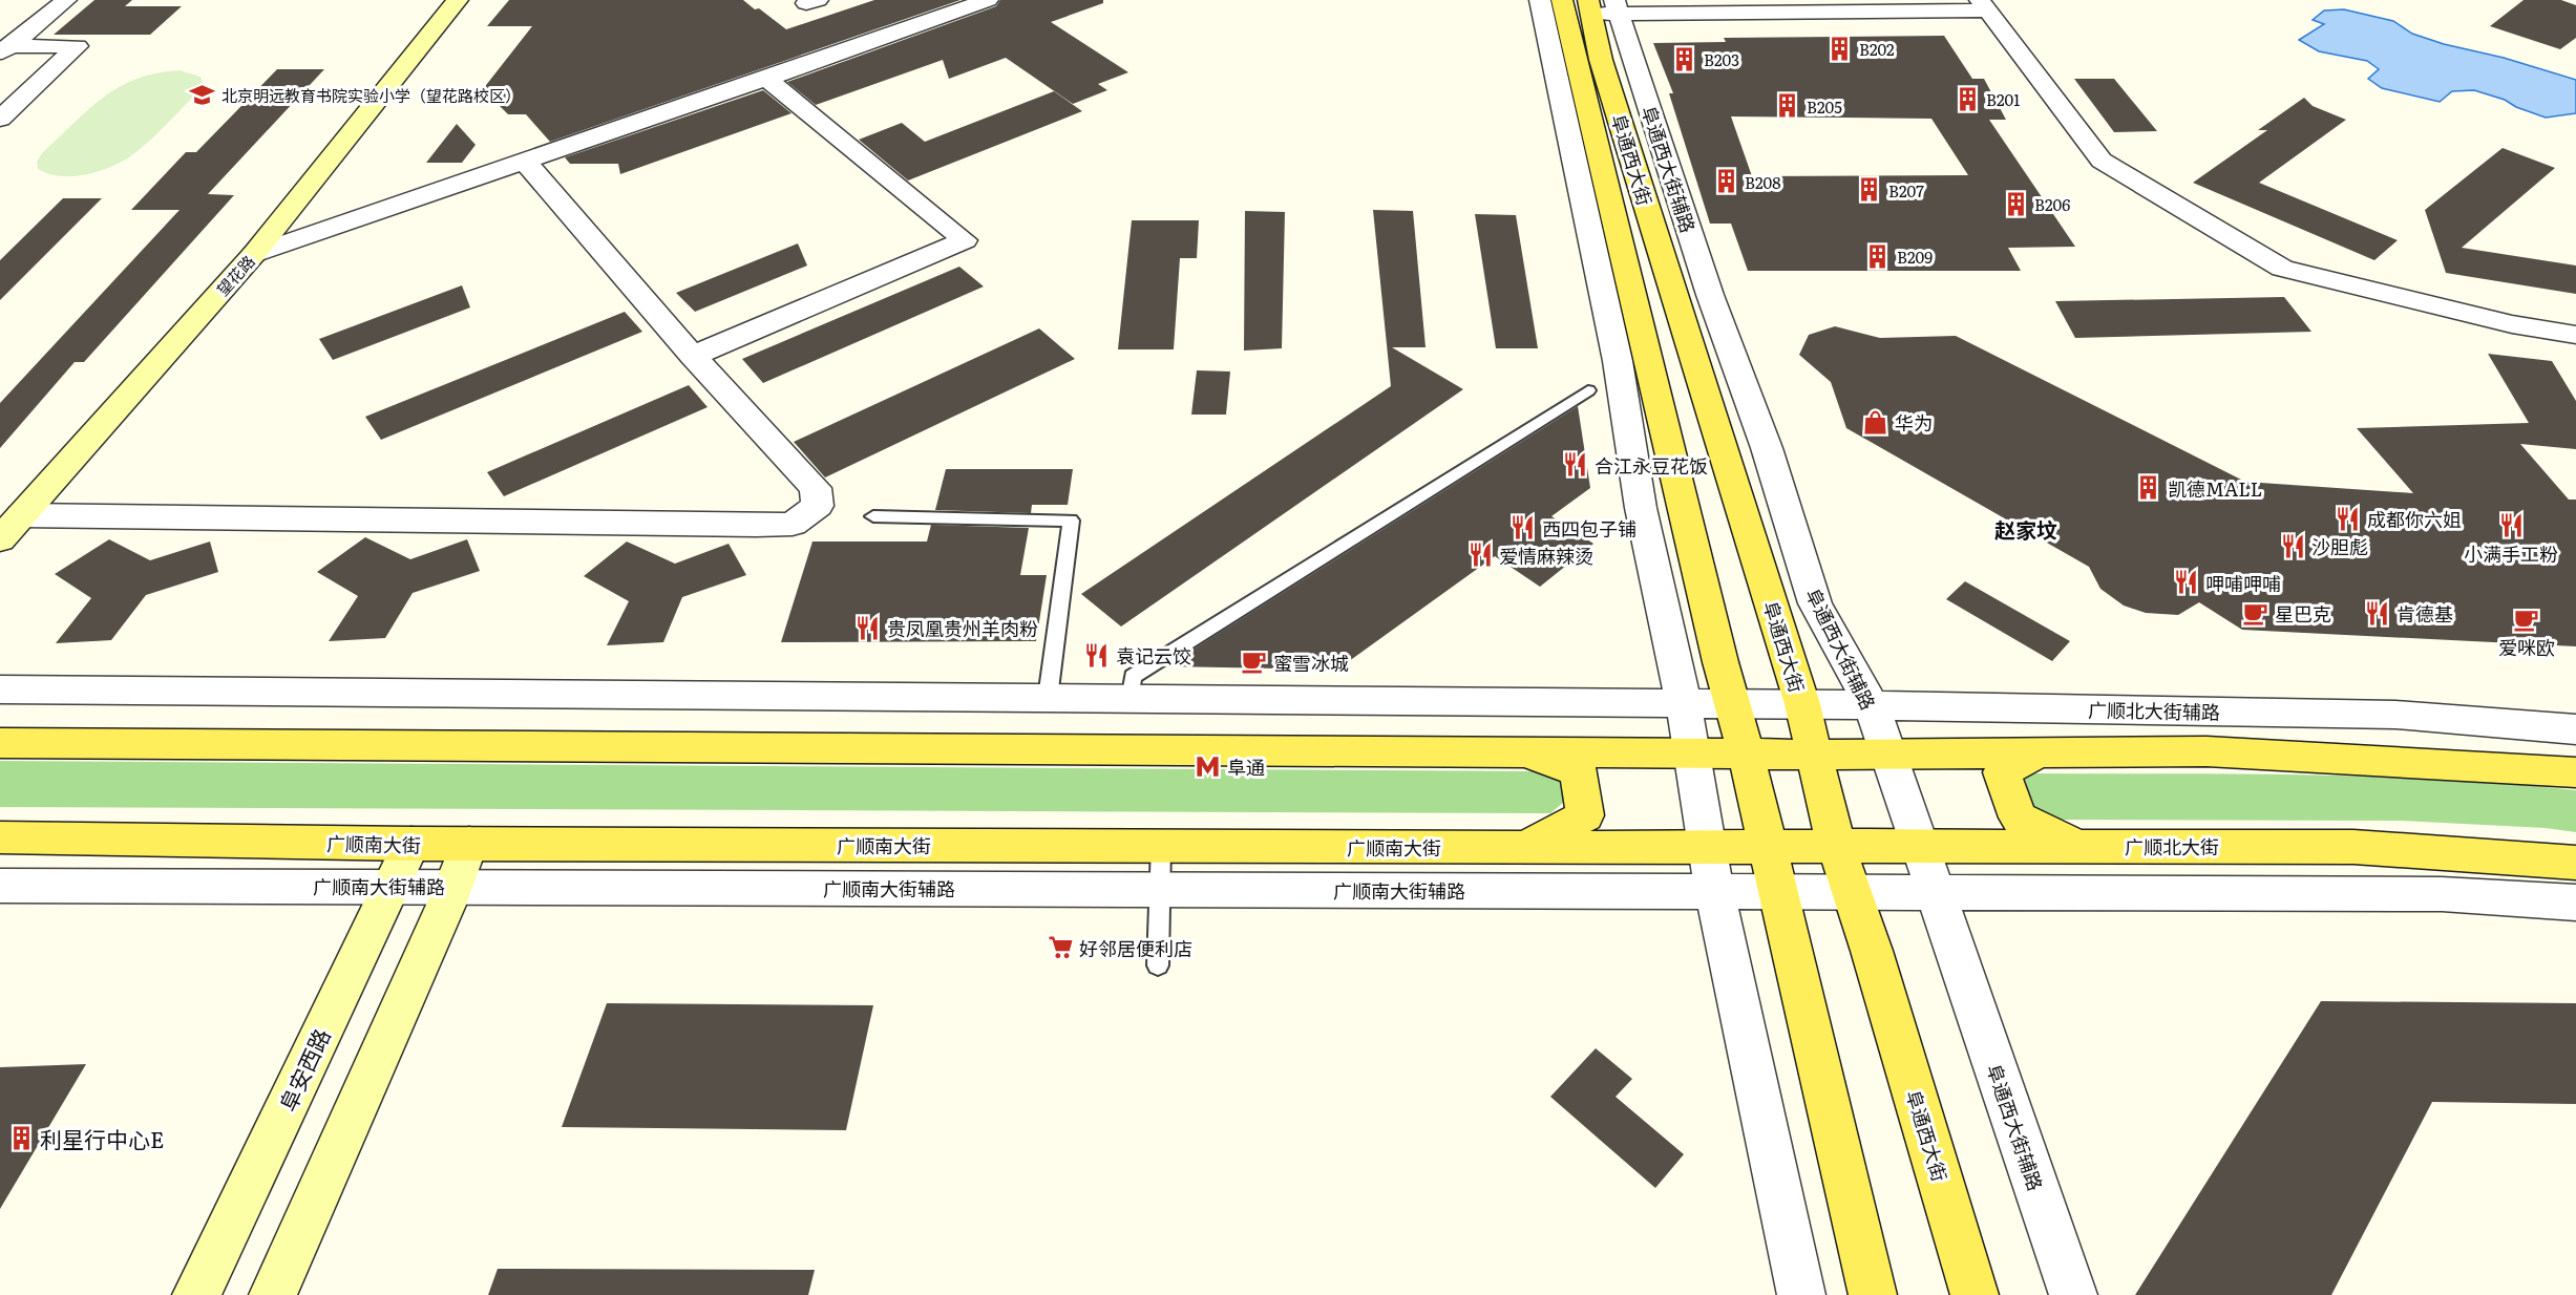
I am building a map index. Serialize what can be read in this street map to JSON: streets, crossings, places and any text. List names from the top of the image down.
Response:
{
  "streets": {
    "main road": ["阜通西大街", "广顺南大街", "广顺北大街"],
    "street": [
      "阜通西大街辅路",
      "望花路",
      "广顺北大街辅路",
      "广顺南大街辅路",
      "阜安西路"
    ]
  },
  "crossings": [
    ["阜通西大街", "阜通西大街辅路"],
    ["阜通西大街", "广顺北大街辅路"],
    ["阜通西大街", "广顺南大街"],
    ["阜通西大街", "广顺北大街"],
    ["阜通西大街", "广顺南大街辅路"],
    ["阜通西大街辅路", "广顺北大街辅路"],
    ["阜通西大街辅路", "广顺北大街"],
    ["广顺南大街", "广顺北大街"],
    ["广顺南大街", "阜安西路"],
    ["广顺南大街辅路", "阜安西路"]
  ],
  "districts": ["赵家坟"],
  "places": {
    "building": [
      "B202",
      "B203",
      "B201",
      "B205",
      "B208",
      "B207",
      "B206",
      "B209",
      "凯德MALL",
      "利星行中心E"
    ],
    "school or university": ["北京明远教育书院实验小学（望花路校区）"],
    "shop": ["华为"],
    "restaurant": [
      "合江永豆花饭",
      "成都你六姐",
      "小满手工粉",
      "西四包子铺",
      "沙胆彪",
      "爱情麻辣烫",
      "呷哺呷哺",
      "肯德基",
      "贵凤凰贵州羊肉粉",
      "袁记云饺"
    ],
    "cafe": ["星巴克", "爱咪欧", "蜜雪冰城"],
    "metro station": ["阜通"],
    "supermarket": ["好邻居便利店"]
  }
}
